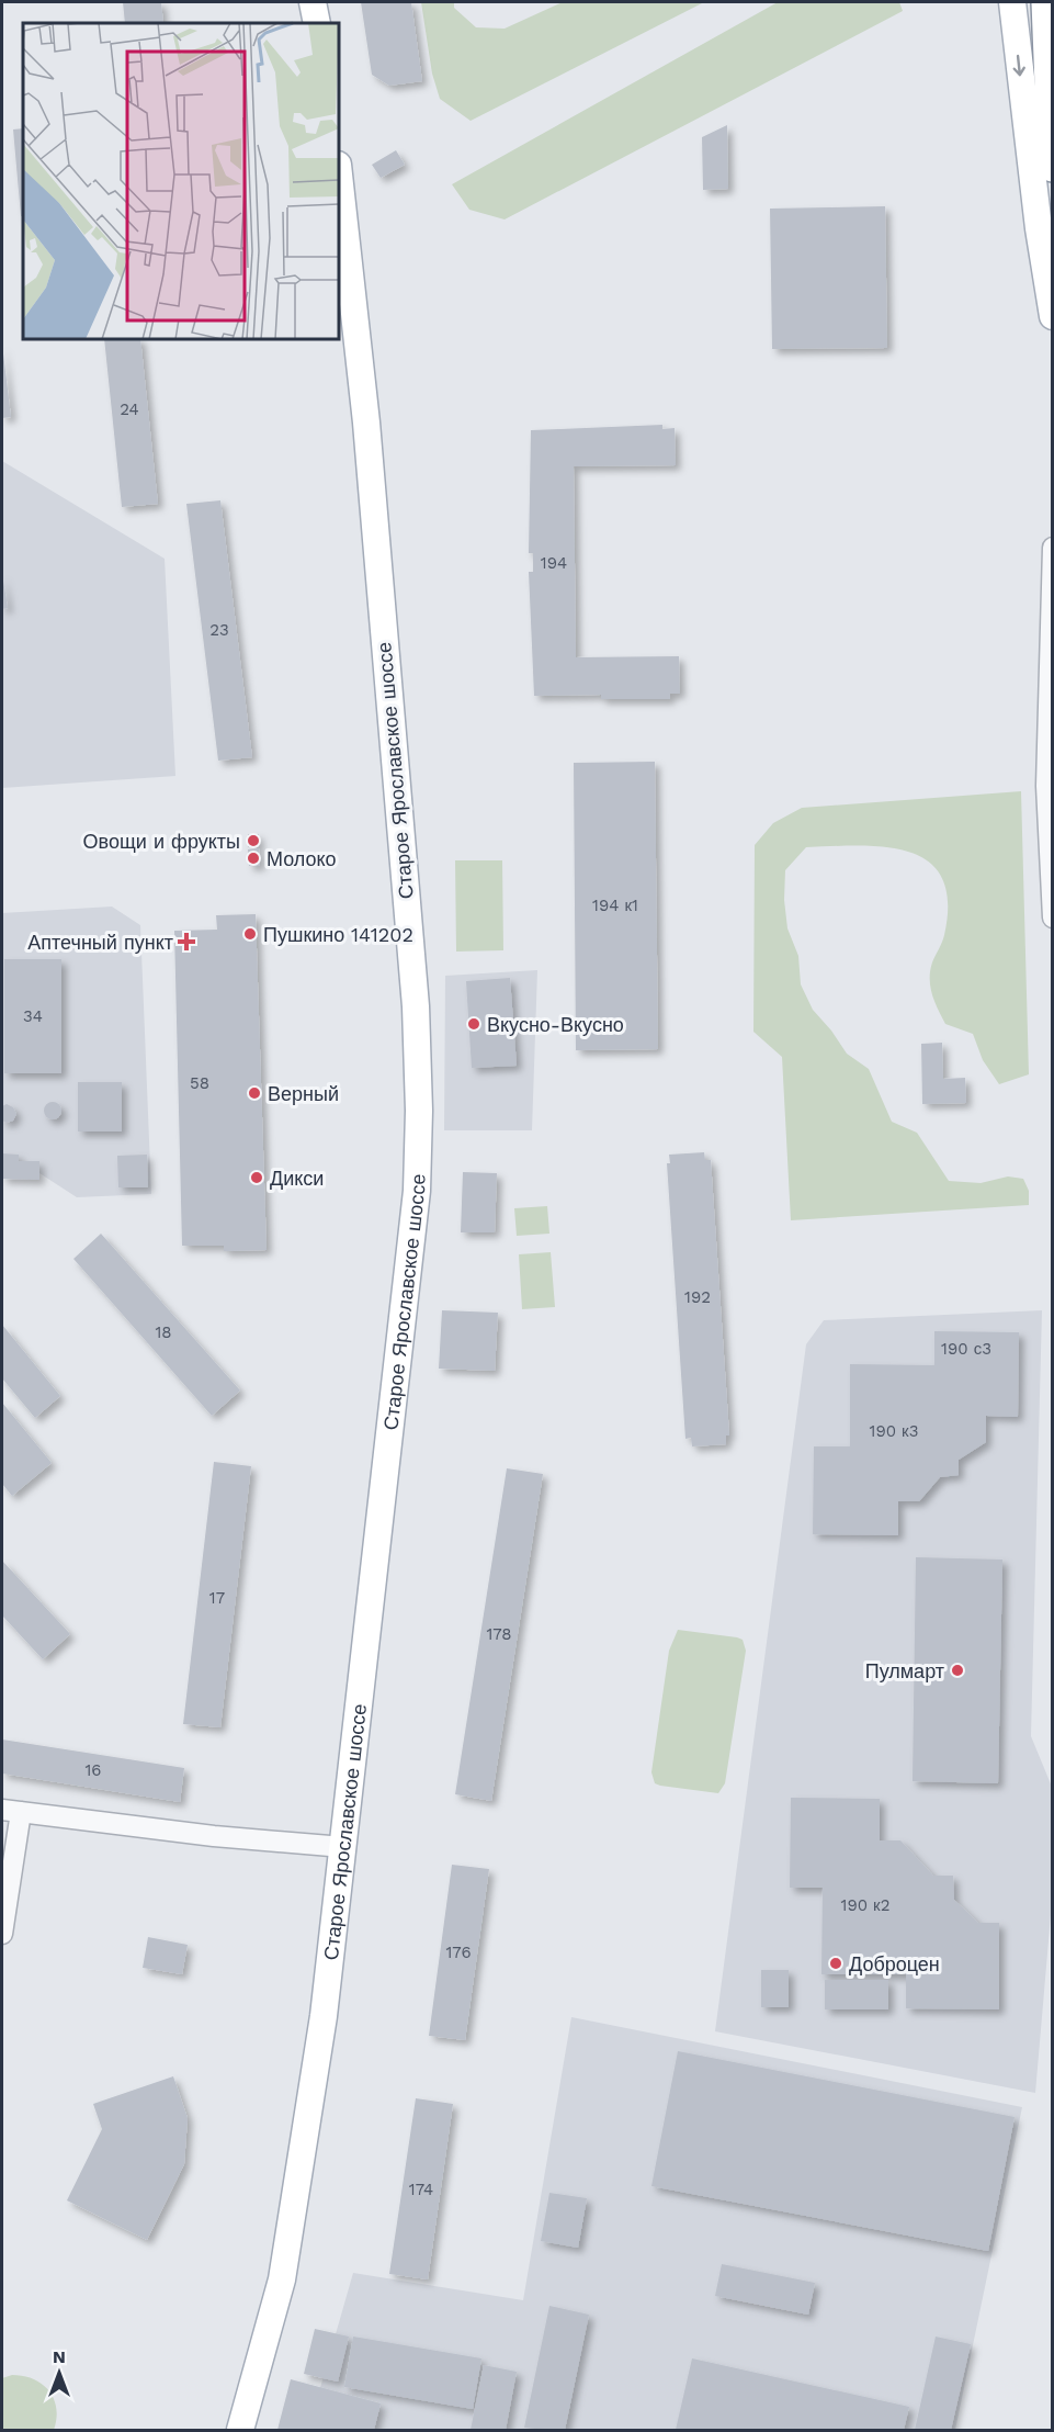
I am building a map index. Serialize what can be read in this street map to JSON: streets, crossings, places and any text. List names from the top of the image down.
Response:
{
  "streets": {
    "main road": ["Старое Ярославское шоссе"]
  },
  "places": {
    "other": [
      "Овощи и фрукты",
      "Молоко",
      "Пушкино 141202",
      "Вкусно-Вкусно",
      "Верный",
      "Дикси",
      "Пулмарт",
      "Доброцен"
    ],
    "health": ["Аптечный пункт"]
  },
  "house_numbers": [
    "24",
    "194",
    "23",
    "194 к1",
    "34",
    "58",
    "192",
    "18",
    "190 с3",
    "190 к3",
    "17",
    "178",
    "16",
    "190 к2",
    "176",
    "174"
  ],
  "north": "top"
}
